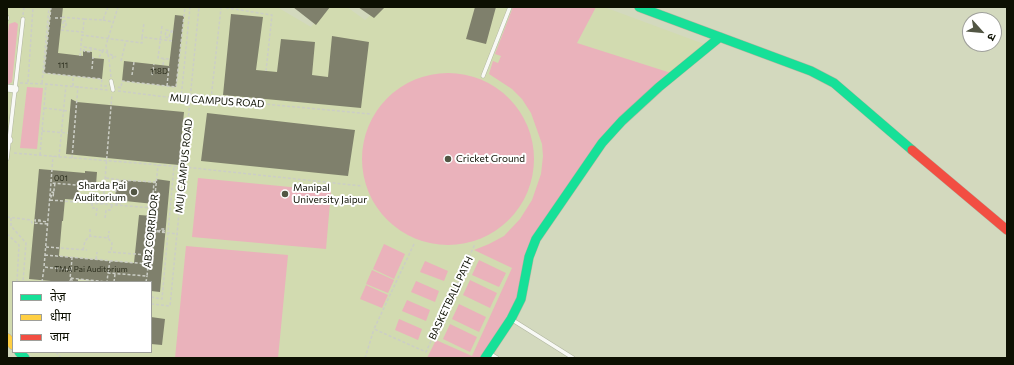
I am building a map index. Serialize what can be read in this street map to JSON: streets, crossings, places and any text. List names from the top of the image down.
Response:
{
  "streets": {
    "path": ["MUJ CAMPUS ROAD", "AB2 CORRIDOR", "BASKETBALL PATH"]
  },
  "places": ["Cricket Ground", "Sharda Pai Auditorium", "Manipal University Jaipur"],
  "house_numbers": [
    "111",
    "118D",
    "001",
    "TMA Pai Auditorium"
  ],
  "legend": ["तेज़", "धीमा", "जाम"],
  "north": "bottom right"
}
